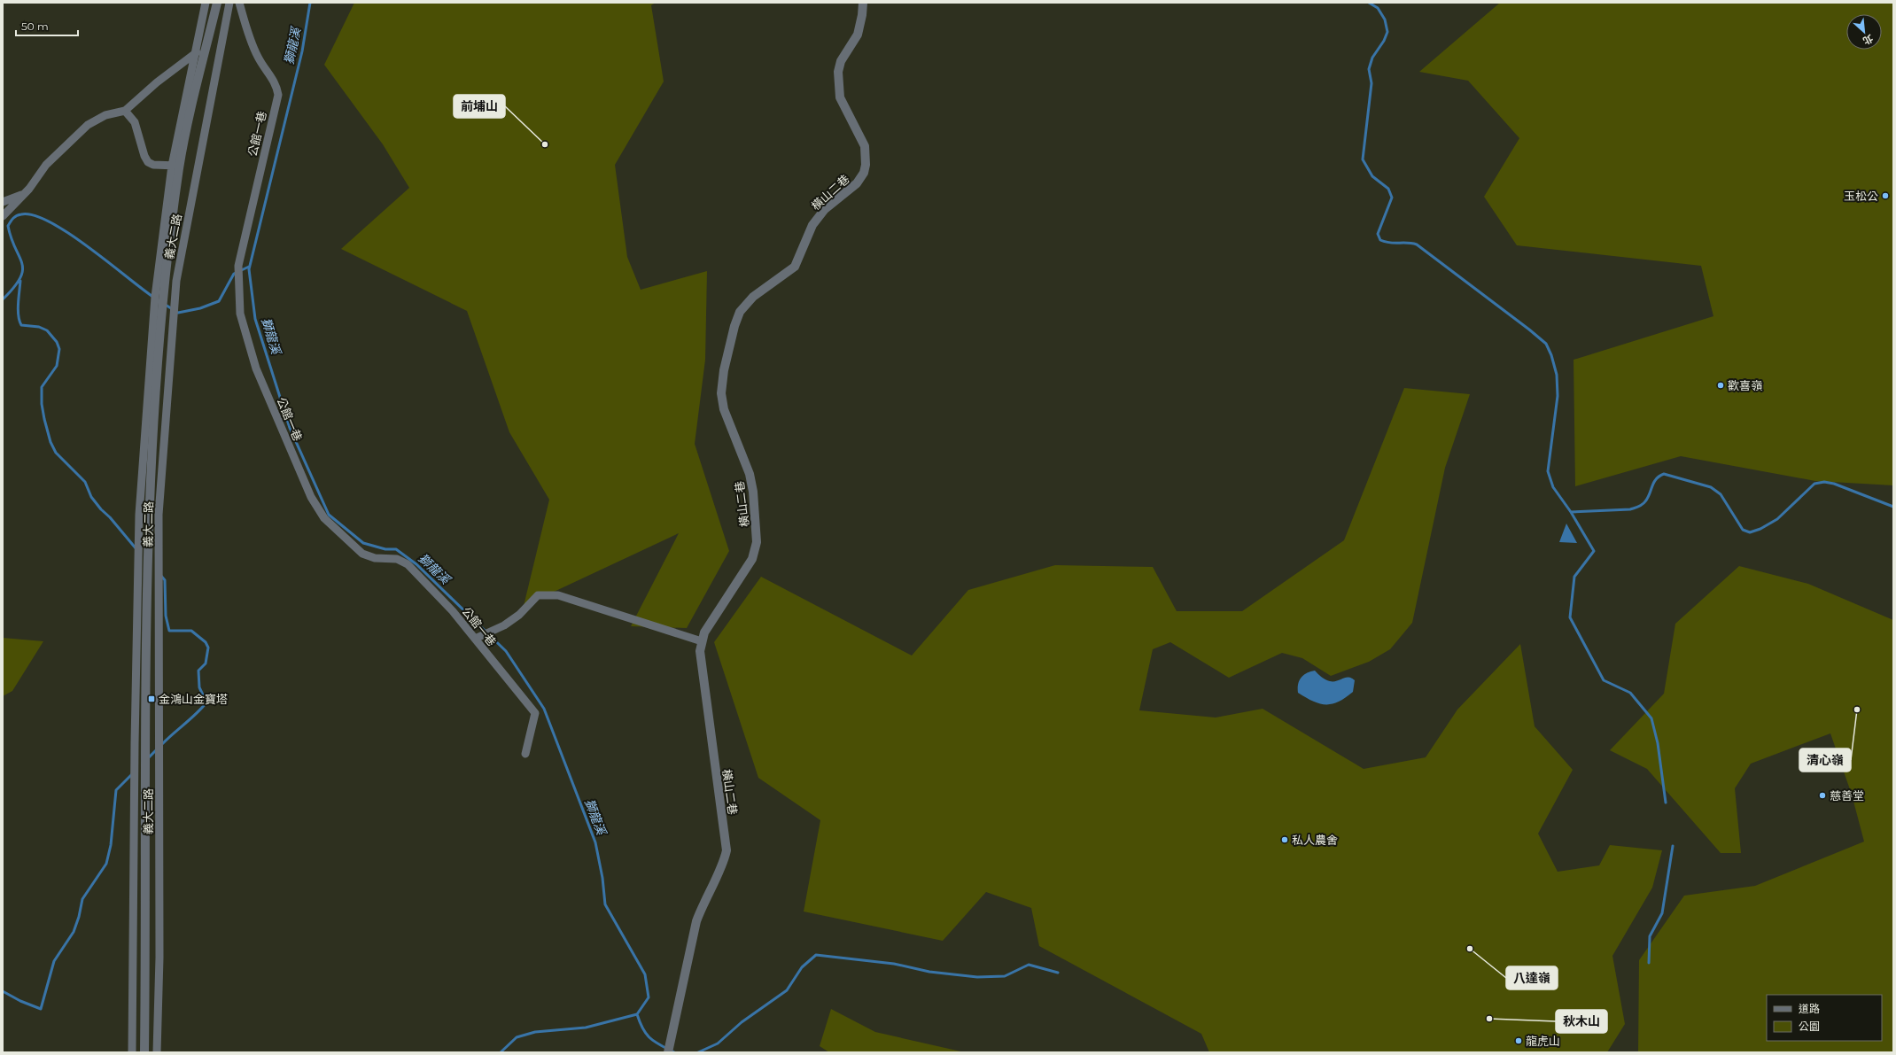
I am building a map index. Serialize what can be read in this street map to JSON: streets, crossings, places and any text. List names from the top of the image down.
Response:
{
  "streets": {
    "street": ["公館一巷", "橫山二巷", "義大二路"]
  },
  "crossings": [
    ["公館一巷", "橫山二巷"]
  ],
  "water": ["獅龍溪"],
  "places": {
    "other": [
      "前埔山",
      "玉松公",
      "歡喜嶺",
      "清心嶺",
      "慈善堂",
      "私人農舍",
      "八達嶺",
      "秋木山",
      "龍虎山"
    ],
    "transit": ["金鴻山金寶塔"]
  },
  "legend": ["道路", "公園"],
  "scale_bar": "50 m",
  "north": "bottom right"
}
